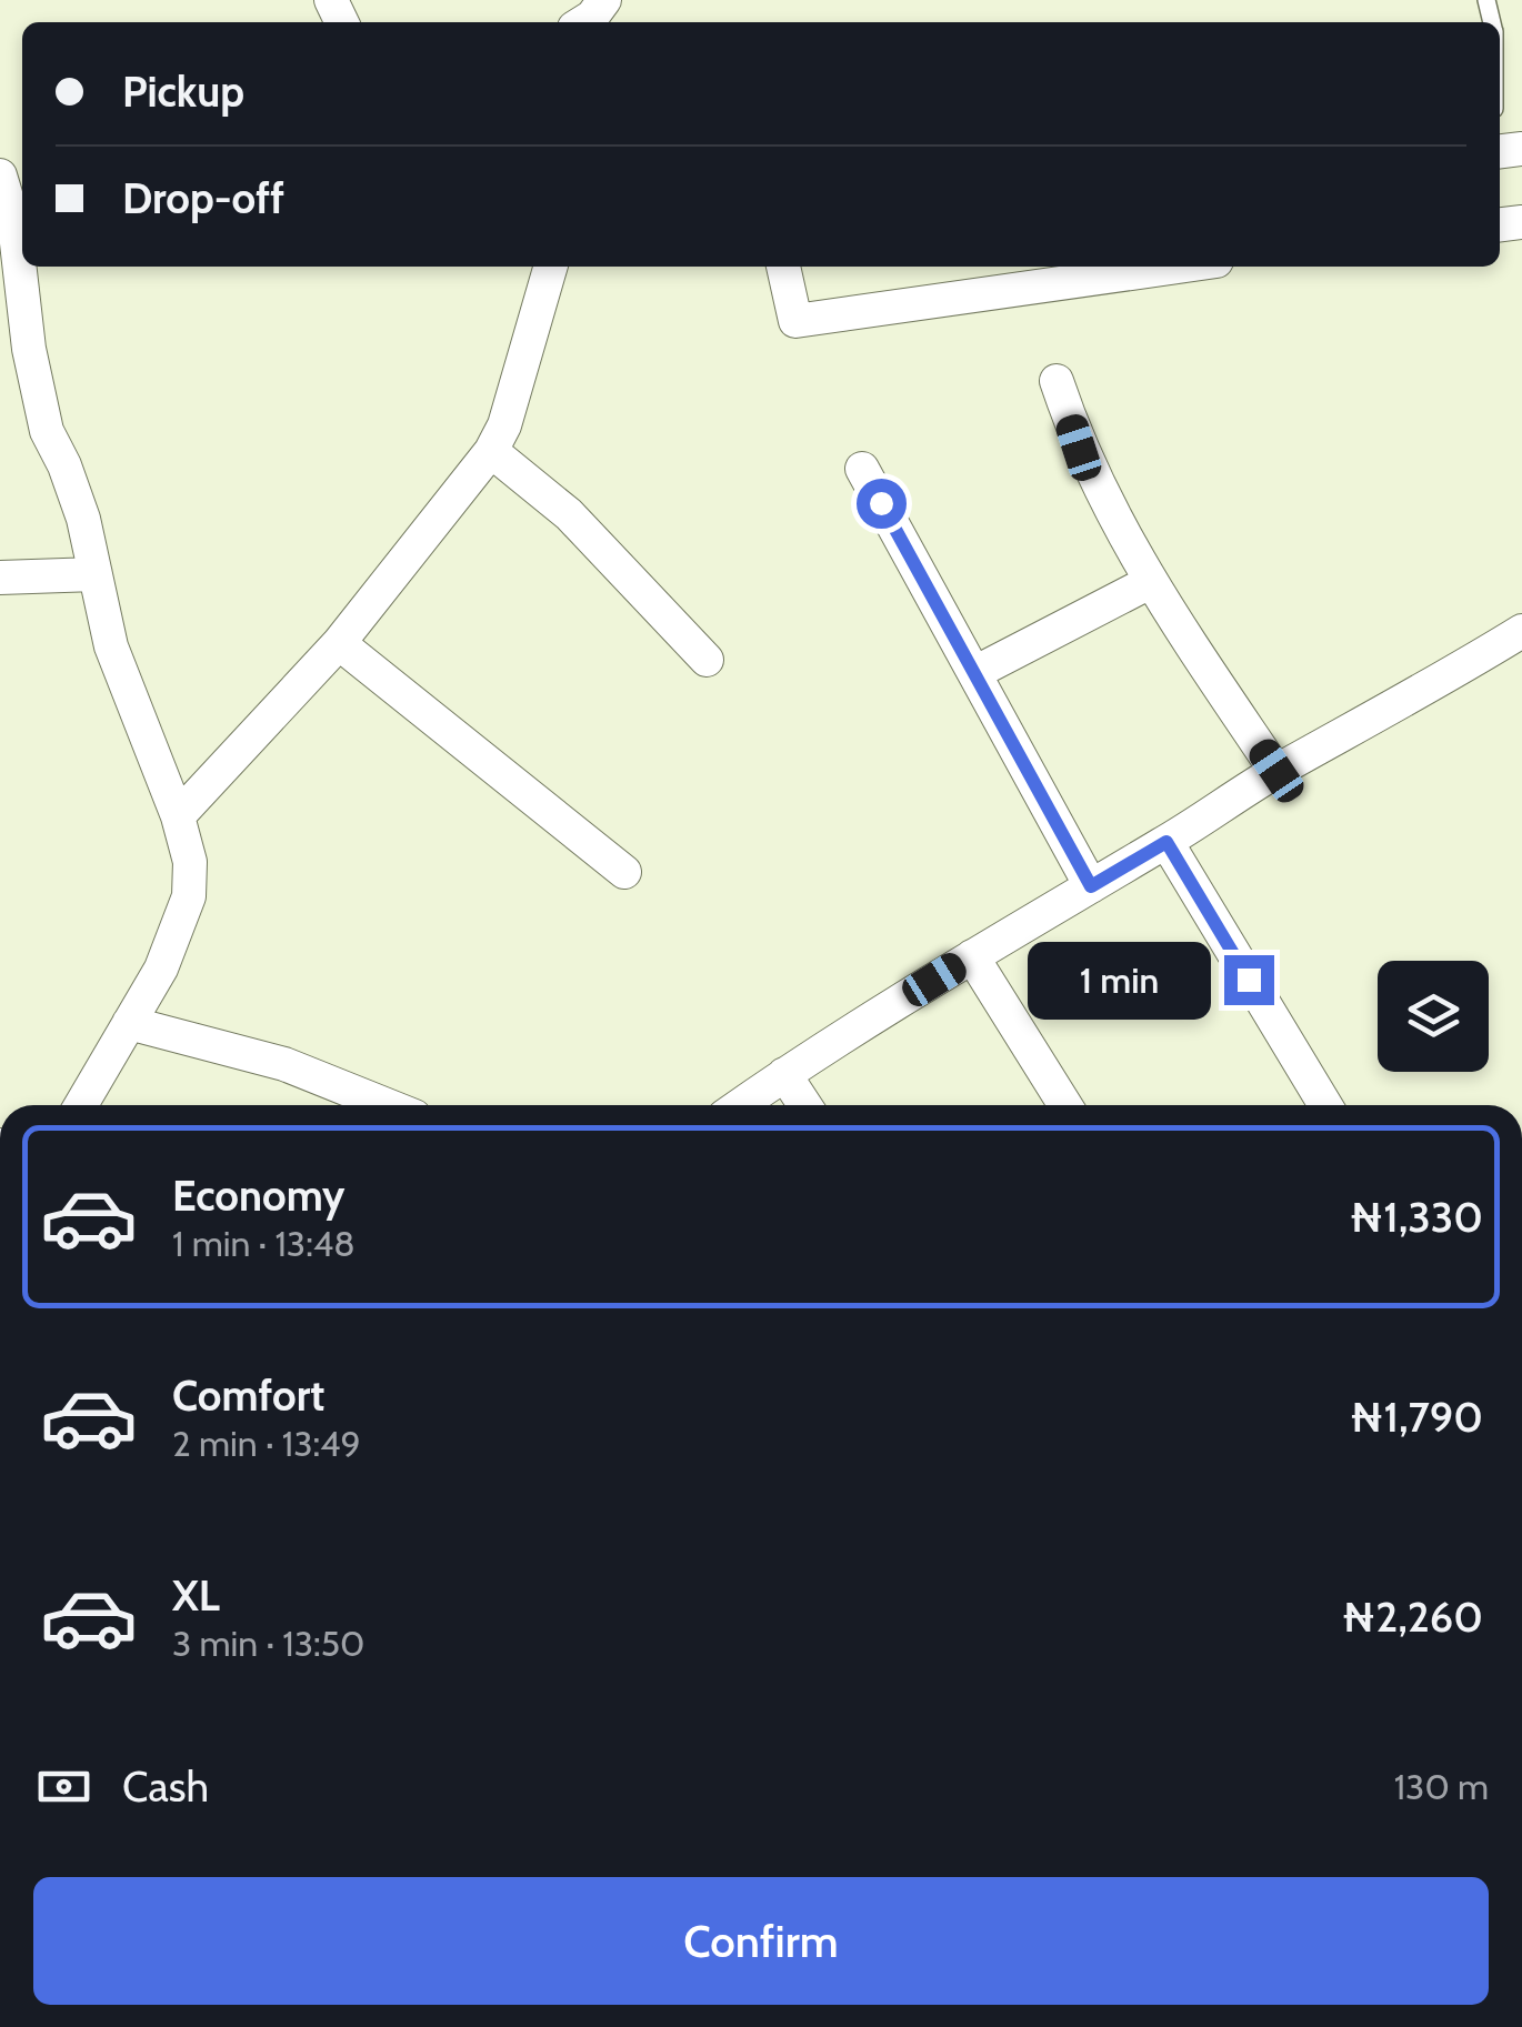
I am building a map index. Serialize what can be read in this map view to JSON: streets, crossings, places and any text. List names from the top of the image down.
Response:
{
  "page": {
    "banner": ["Pickup", "Drop-off"],
    "bubble": "1 min",
    "list": [
      {
        "name": "Economy",
        "note": "1 min · 13:48",
        "value": "₦1,330"
      },
      {
        "name": "Comfort",
        "note": "2 min · 13:49",
        "value": "₦1,790"
      },
      {
        "name": "XL",
        "note": "3 min · 13:50",
        "value": "₦2,260"
      }
    ],
    "pay": ["Cash", "130 m"],
    "buttons": "Confirm"
  }
}
